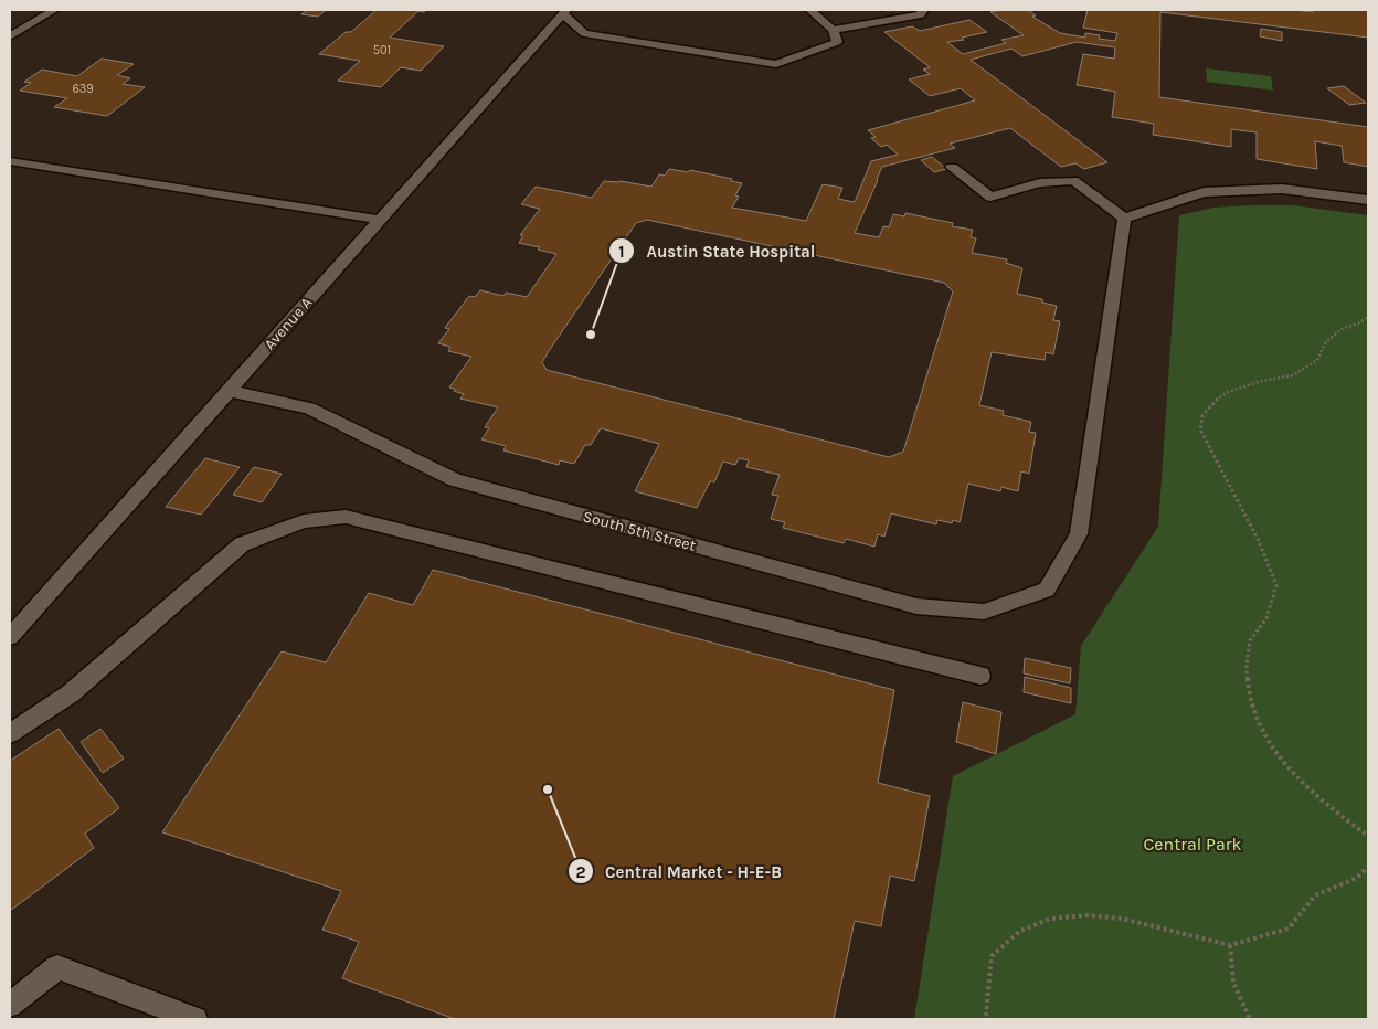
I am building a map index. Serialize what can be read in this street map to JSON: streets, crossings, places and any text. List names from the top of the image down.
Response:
{
  "streets": {
    "lane": ["Avenue A", "South 5th Street"]
  },
  "crossings": [
    ["Avenue A", "South 5th Street"]
  ],
  "parks": ["Central Park"],
  "places": ["Austin State Hospital", "Central Market - H-E-B"],
  "house_numbers": ["501", "639"]
}
